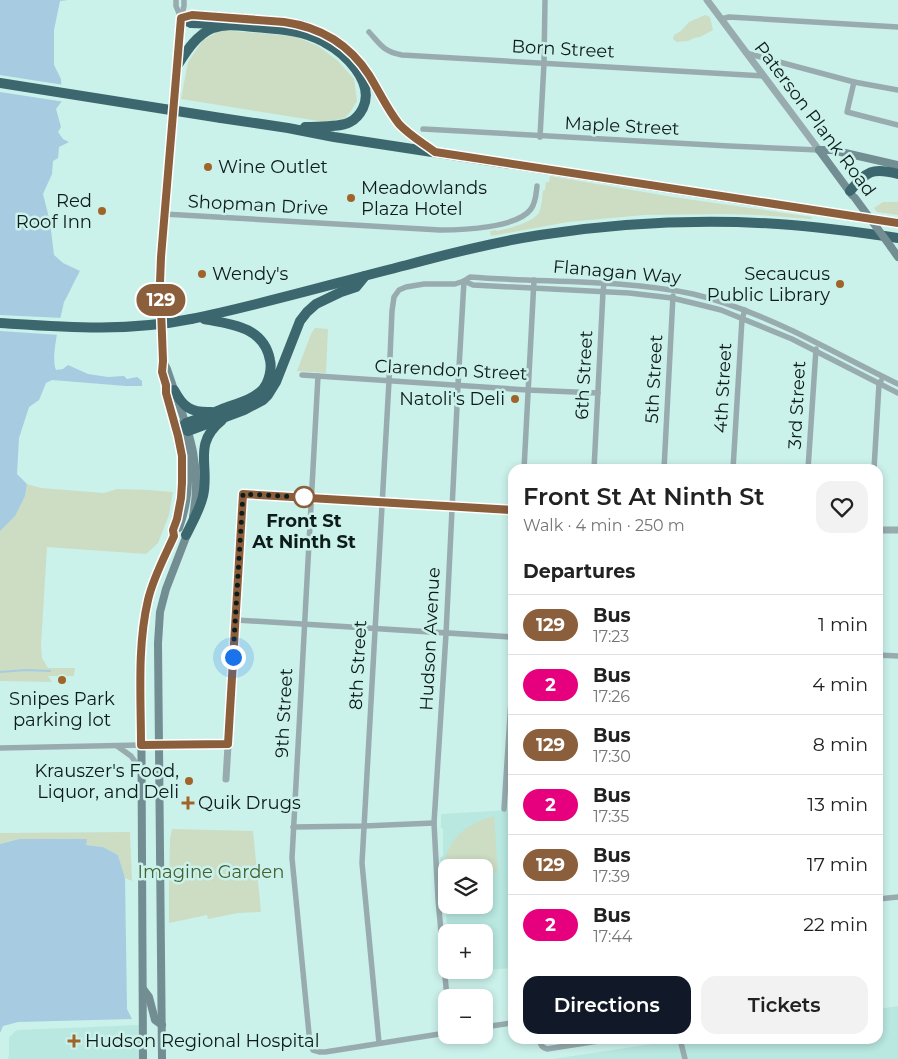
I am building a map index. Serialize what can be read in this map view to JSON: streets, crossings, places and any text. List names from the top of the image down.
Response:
{
  "streets": {
    "main road": ["Paterson Plank Road"],
    "street": [
      "Born Street",
      "Maple Street",
      "Shopman Drive",
      "Flanagan Way",
      "Clarendon Street",
      "6th Street",
      "5th Street",
      "4th Street",
      "3rd Street",
      "Hudson Avenue",
      "8th Street",
      "9th Street"
    ]
  },
  "crossings": [
    ["Born Street", "Paterson Plank Road"],
    ["Paterson Plank Road", "Maple Street"],
    ["Flanagan Way", "6th Street"],
    ["Flanagan Way", "5th Street"],
    ["Flanagan Way", "4th Street"],
    ["Flanagan Way", "3rd Street"],
    ["Flanagan Way", "Hudson Avenue"],
    ["Flanagan Way", "8th Street"],
    ["Clarendon Street", "6th Street"],
    ["Clarendon Street", "Hudson Avenue"],
    ["Clarendon Street", "8th Street"],
    ["Clarendon Street", "9th Street"],
    ["8th Street", "9th Street"]
  ],
  "parks": ["Imagine Garden"],
  "places": {
    "other": [
      "Wine Outlet",
      "Meadowlands Plaza Hotel",
      "Red Roof Inn",
      "Wendy's",
      "Secaucus Public Library",
      "Natoli's Deli",
      "Front St At Ninth St",
      "Snipes Park parking lot",
      "Krauszer's Food, Liquor, and Deli"
    ],
    "health": ["Quik Drugs", "Hudson Regional Hospital"]
  },
  "lines": ["bus line 129"],
  "page": {
    "on_map": "129",
    "heading": [
      ["Front St At Ninth St", "Walk · 4 min · 250 m"],
      "Departures"
    ],
    "list": [
      {
        "mark": "129",
        "name": "Bus",
        "note": "17:23",
        "value": "1 min"
      },
      {
        "mark": "2",
        "name": "Bus",
        "note": "17:26",
        "value": "4 min"
      },
      {
        "mark": "129",
        "name": "Bus",
        "note": "17:30",
        "value": "8 min"
      },
      {
        "mark": "2",
        "name": "Bus",
        "note": "17:35",
        "value": "13 min"
      },
      {
        "mark": "129",
        "name": "Bus",
        "note": "17:39",
        "value": "17 min"
      },
      {
        "mark": "2",
        "name": "Bus",
        "note": "17:44",
        "value": "22 min"
      }
    ],
    "map_buttons": ["+", "−"],
    "buttons": ["Directions", "Tickets"]
  }
}
